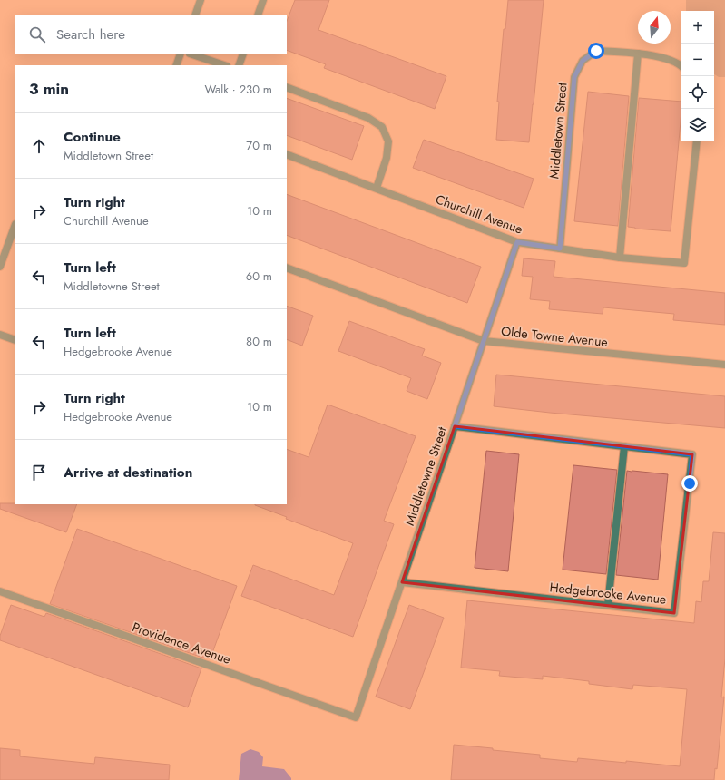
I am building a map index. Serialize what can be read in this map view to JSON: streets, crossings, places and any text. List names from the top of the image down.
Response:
{
  "streets": {
    "street": [
      "Middletown Street",
      "Churchill Avenue",
      "Olde Towne Avenue",
      "Middletowne Street",
      "Hedgebrooke Avenue",
      "Providence Avenue"
    ]
  },
  "crossings": [
    ["Middletown Street", "Churchill Avenue"],
    ["Churchill Avenue", "Middletowne Street"],
    ["Olde Towne Avenue", "Middletowne Street"],
    ["Middletowne Street", "Hedgebrooke Avenue"],
    ["Middletowne Street", "Providence Avenue"]
  ],
  "north": "top",
  "page": {
    "map_buttons": ["+", "−"],
    "search": "Search here",
    "heading": ["3 min", "Walk · 230 m"],
    "list": [
      ["Continue", "Middletown Street", "70 m"],
      ["Turn right", "Churchill Avenue", "10 m"],
      ["Turn left", "Middletowne Street", "60 m"],
      ["Turn left", "Hedgebrooke Avenue", "80 m"],
      ["Turn right", "Hedgebrooke Avenue", "10 m"],
      "Arrive at destination"
    ]
  }
}
